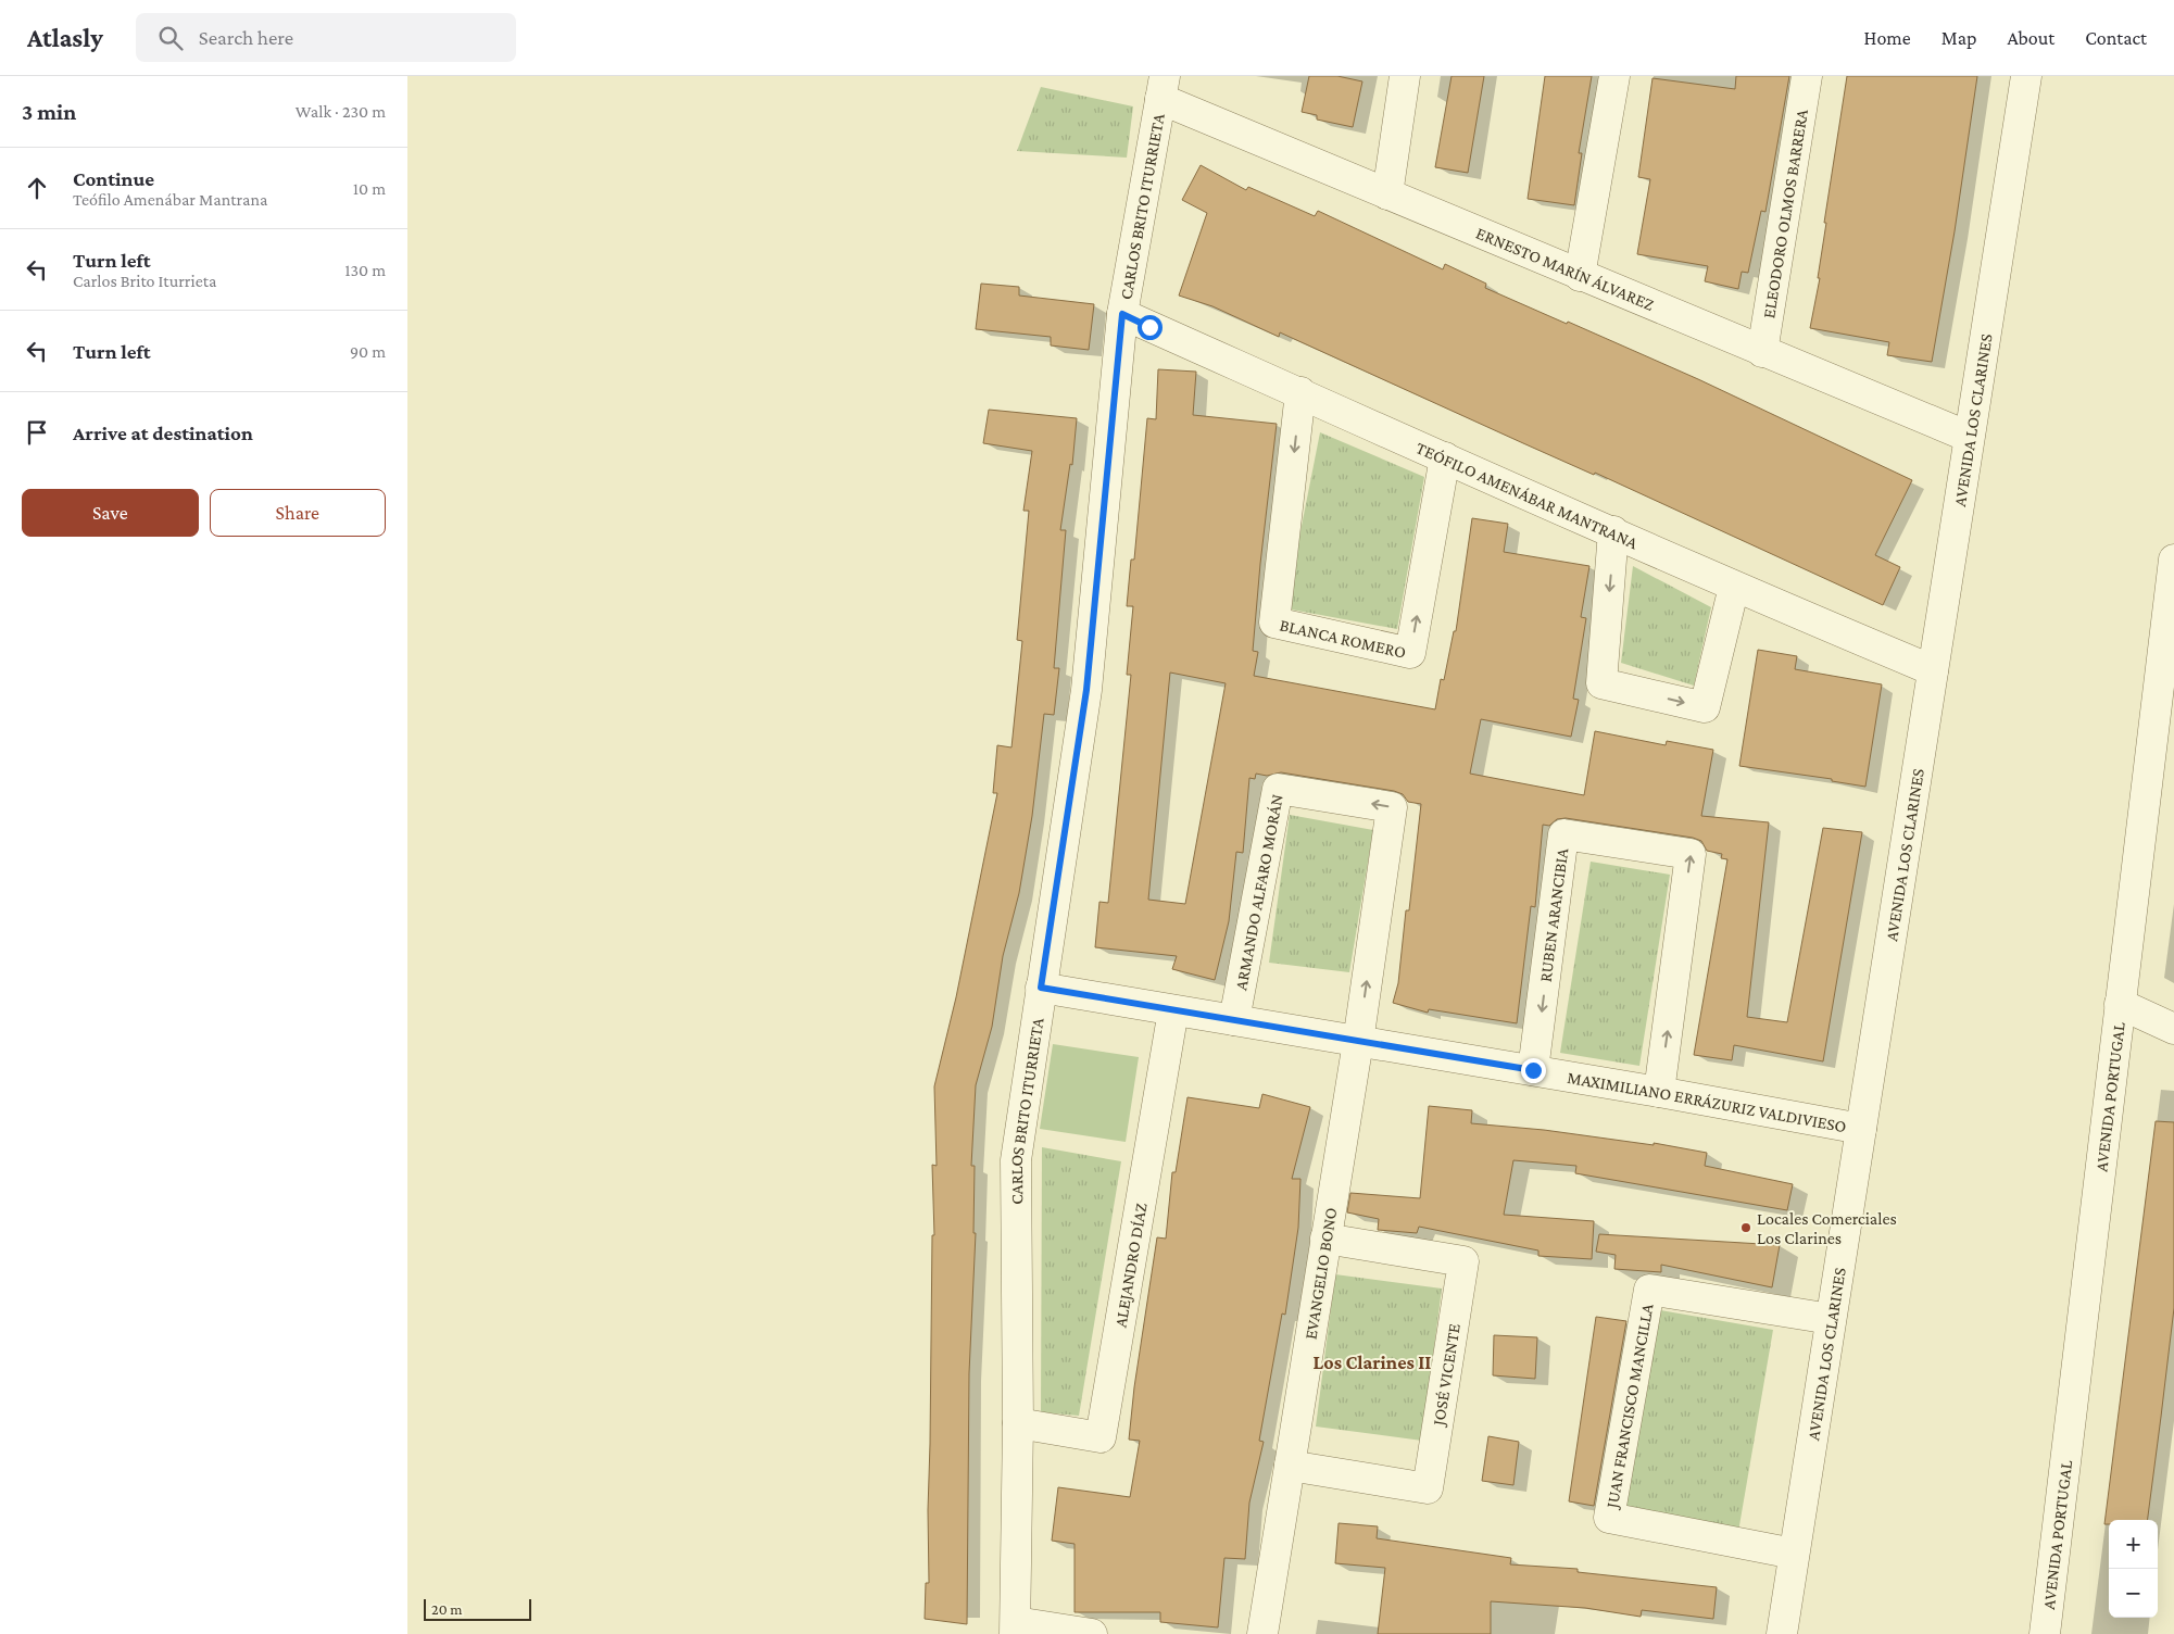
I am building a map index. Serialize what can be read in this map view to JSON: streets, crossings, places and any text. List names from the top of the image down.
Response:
{
  "streets": {
    "street": [
      "CARLOS BRITO ITURRIETA",
      "ELEODORO OLMOS BARRERA",
      "ERNESTO MARÍN ÁLVAREZ",
      "AVENIDA LOS CLARINES",
      "TEÓFILO AMENÁBAR MANTRANA",
      "BLANCA ROMERO",
      "ARMANDO ALFARO MORÁN",
      "RUBEN ARANCIBIA",
      "AVENIDA PORTUGAL",
      "MAXIMILIANO ERRÁZURIZ VALDIVIESO",
      "ALEJANDRO DÍAZ",
      "EVANGELIO BONO",
      "JOSÉ VICENTE",
      "JUAN FRANCISCO MANCILLA"
    ]
  },
  "crossings": [
    ["CARLOS BRITO ITURRIETA", "ERNESTO MARÍN ÁLVAREZ"],
    ["CARLOS BRITO ITURRIETA", "TEÓFILO AMENÁBAR MANTRANA"],
    ["CARLOS BRITO ITURRIETA", "MAXIMILIANO ERRÁZURIZ VALDIVIESO"],
    ["CARLOS BRITO ITURRIETA", "ALEJANDRO DÍAZ"],
    ["ELEODORO OLMOS BARRERA", "ERNESTO MARÍN ÁLVAREZ"],
    ["ERNESTO MARÍN ÁLVAREZ", "AVENIDA LOS CLARINES"],
    ["AVENIDA LOS CLARINES", "TEÓFILO AMENÁBAR MANTRANA"],
    ["AVENIDA LOS CLARINES", "MAXIMILIANO ERRÁZURIZ VALDIVIESO"],
    ["AVENIDA LOS CLARINES", "JUAN FRANCISCO MANCILLA"],
    ["TEÓFILO AMENÁBAR MANTRANA", "BLANCA ROMERO"],
    ["ARMANDO ALFARO MORÁN", "MAXIMILIANO ERRÁZURIZ VALDIVIESO"],
    ["ARMANDO ALFARO MORÁN", "EVANGELIO BONO"],
    ["RUBEN ARANCIBIA", "MAXIMILIANO ERRÁZURIZ VALDIVIESO"],
    ["MAXIMILIANO ERRÁZURIZ VALDIVIESO", "ALEJANDRO DÍAZ"],
    ["MAXIMILIANO ERRÁZURIZ VALDIVIESO", "EVANGELIO BONO"],
    ["EVANGELIO BONO", "JOSÉ VICENTE"]
  ],
  "districts": ["Los Clarines II"],
  "places": ["Locales Comerciales Los Clarines"],
  "scale_bar": "20 m",
  "page": {
    "header": "Atlasly",
    "search": "Search here",
    "nav": [
      "Home",
      "Map",
      "About",
      "Contact"
    ],
    "heading": ["3 min", "Walk · 230 m"],
    "list": [
      ["Continue", "Teófilo Amenábar Mantrana", "10 m"],
      ["Turn left", "Carlos Brito Iturrieta", "130 m"],
      ["Turn left", "90 m"],
      "Arrive at destination"
    ],
    "buttons": ["Save", "Share"],
    "map_buttons": ["+", "−"],
    "scale": "20 m"
  }
}
